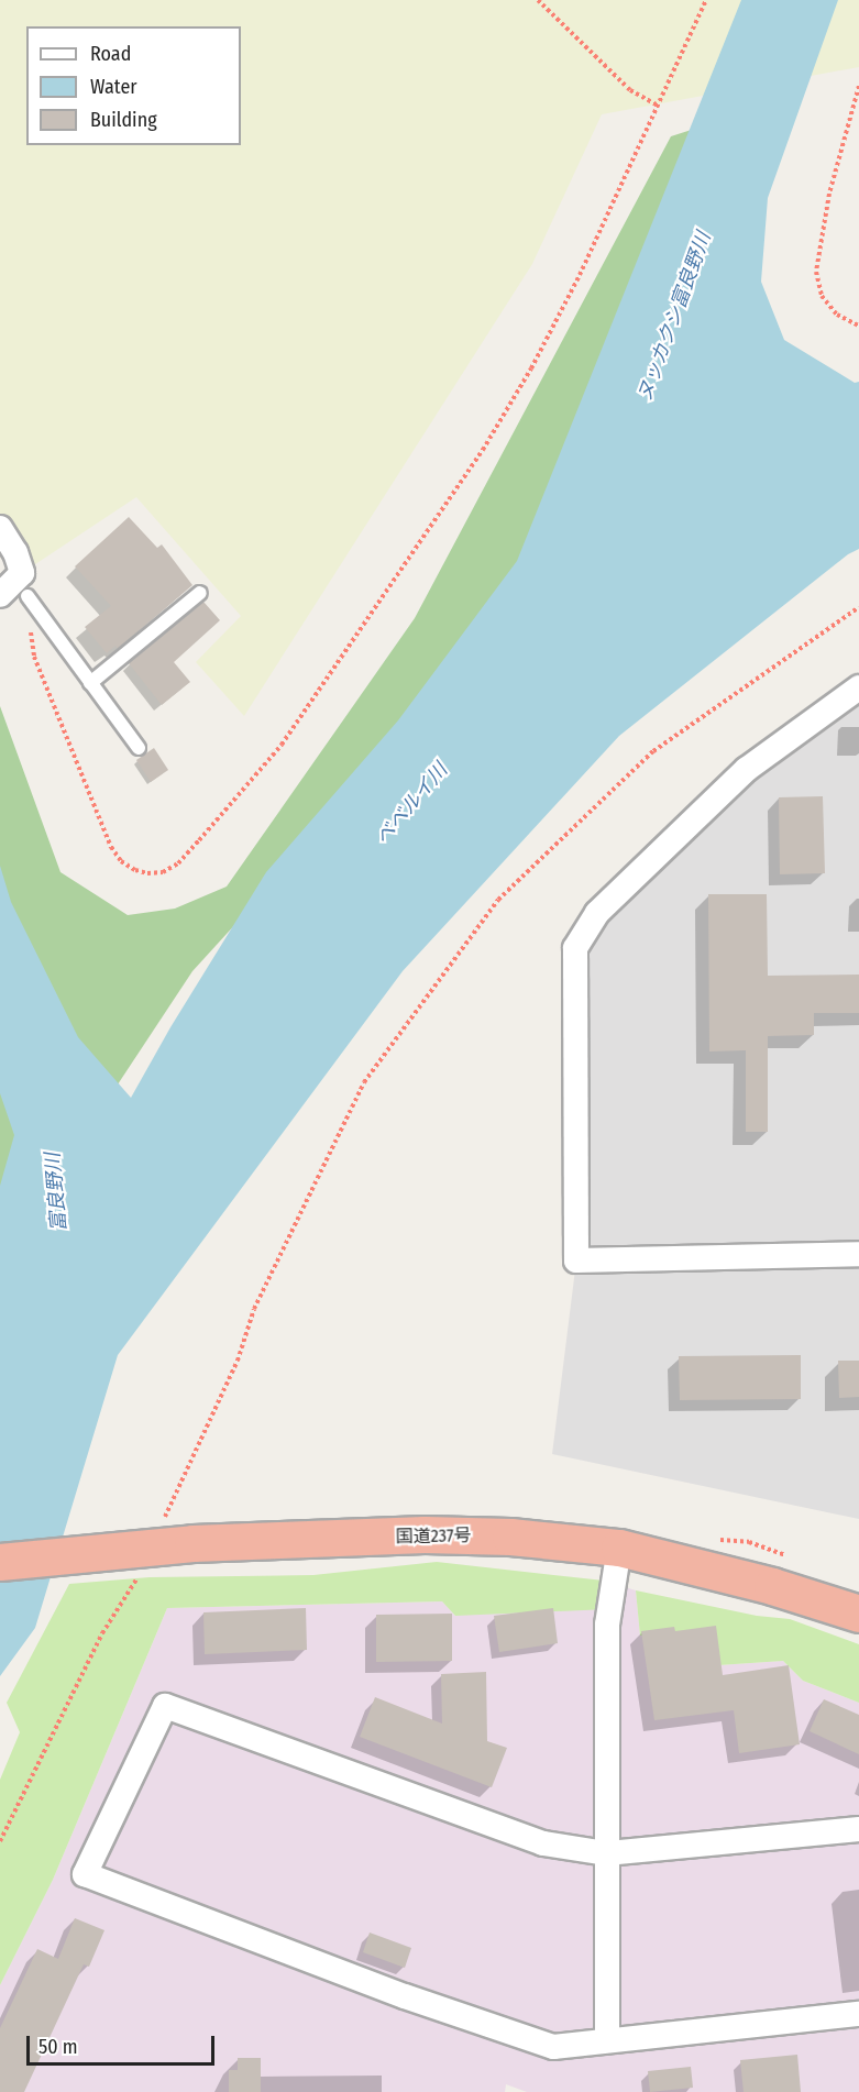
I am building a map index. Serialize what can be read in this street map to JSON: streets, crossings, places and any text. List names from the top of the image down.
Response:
{
  "streets": {
    "highway": ["国道237号"]
  },
  "water": ["ヌッカクシ富良野川", "ベベルイ川", "富良野川"],
  "legend": ["Road", "Water", "Building"],
  "scale_bar": "50 m"
}
